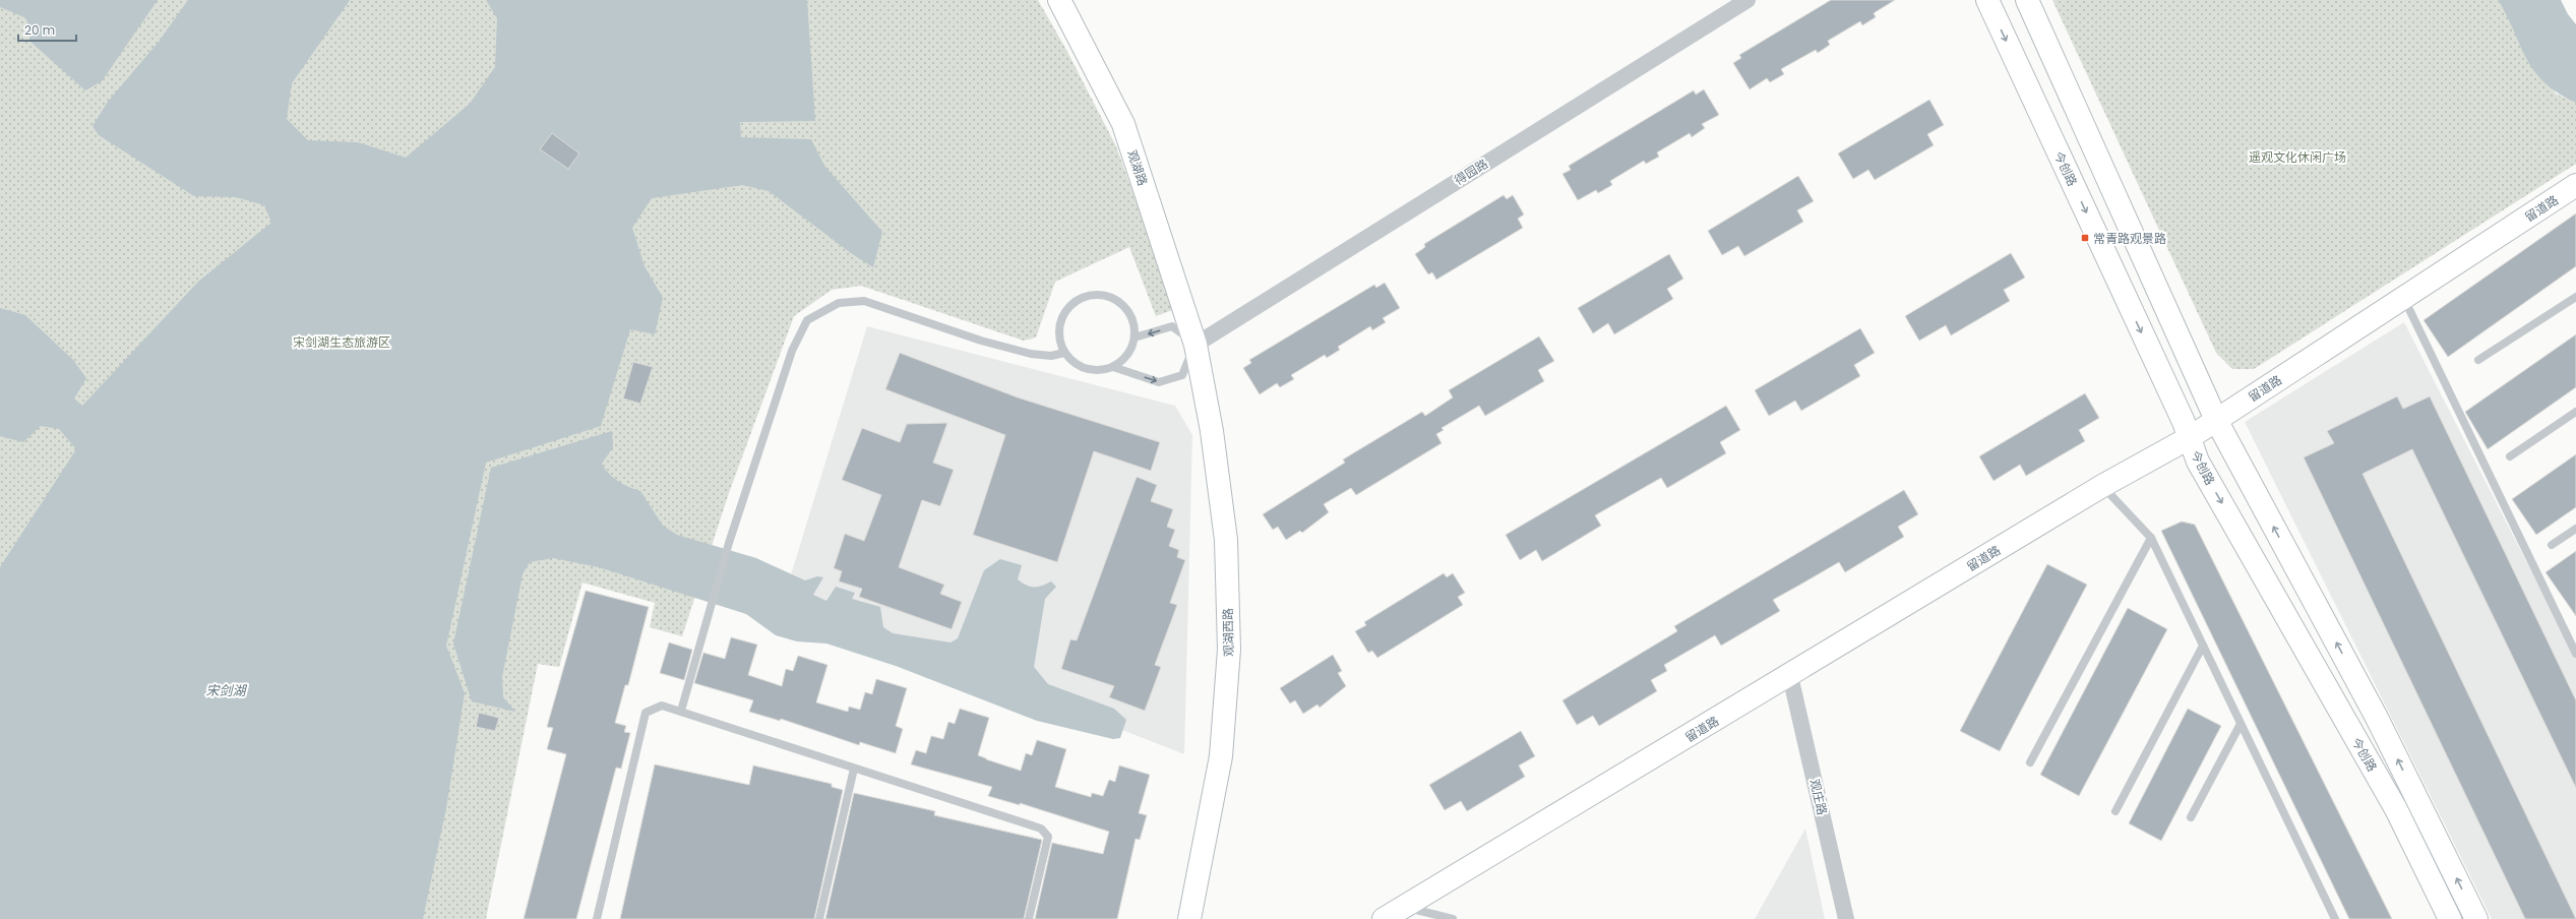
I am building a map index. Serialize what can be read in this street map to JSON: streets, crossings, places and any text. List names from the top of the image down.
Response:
{
  "streets": {
    "street": [
      "观湖路",
      "今创路",
      "得园路",
      "留道路",
      "观湖西路",
      "观庄路"
    ]
  },
  "crossings": [
    ["观湖路", "得园路"],
    ["观湖路", "观湖西路"],
    ["今创路", "留道路"],
    ["得园路", "观湖西路"],
    ["留道路", "观庄路"]
  ],
  "water": ["宋剑湖"],
  "parks": ["遥观文化休闲广场", "宋剑湖生态旅游区"],
  "places": {
    "transit": ["常青路观景路"]
  },
  "scale_bar": "20 m"
}
